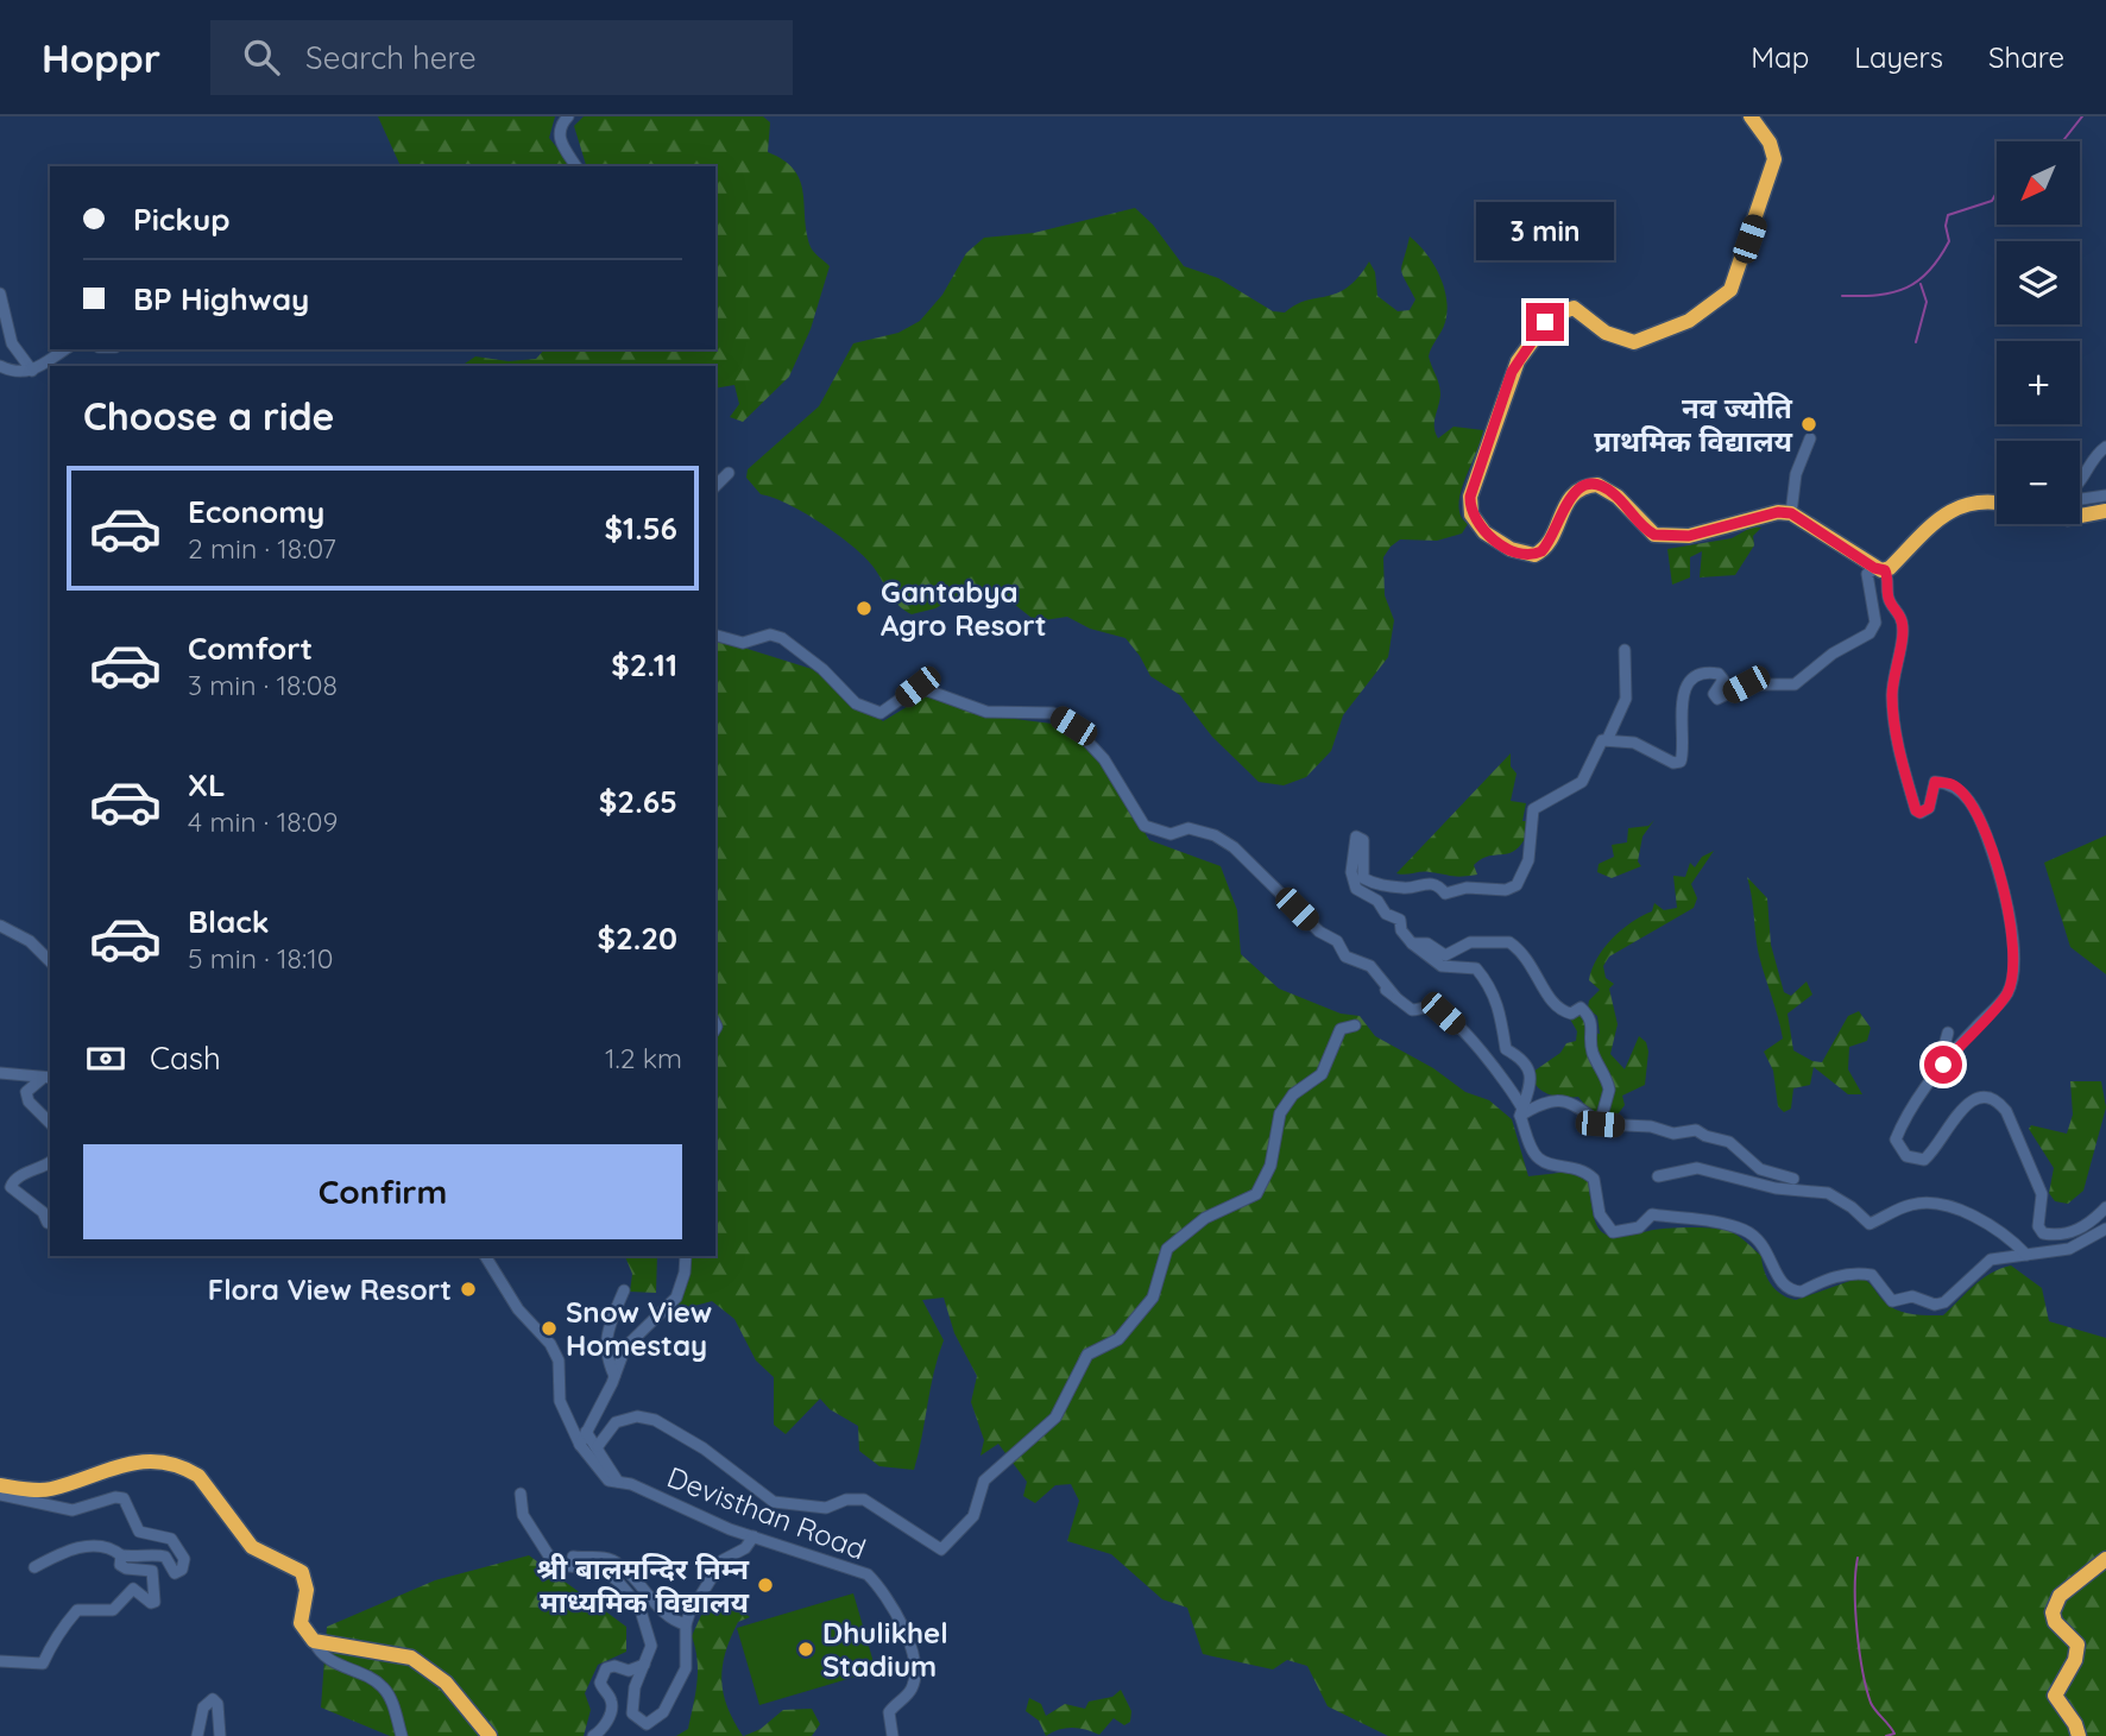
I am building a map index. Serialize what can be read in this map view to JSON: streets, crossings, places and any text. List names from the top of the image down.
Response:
{
  "streets": {
    "street": ["Devisthan Road"]
  },
  "places": [
    "नव ज्योति प्राथमिक विद्यालय",
    "Gantabya Agro Resort",
    "Flora View Resort",
    "Snow View Homestay",
    "श्री बालमन्दिर निम्न माध्यमिक विद्यालय",
    "Dhulikhel Stadium"
  ],
  "north": "bottom left",
  "page": {
    "header": "Hoppr",
    "search": "Search here",
    "nav": ["Map", "Layers", "Share"],
    "map_buttons": ["+", "−"],
    "banner": ["Pickup", "BP Highway"],
    "bubble": "3 min",
    "heading": "Choose a ride",
    "list": [
      {
        "name": "Economy",
        "note": "2 min · 18:07",
        "value": "$1.56"
      },
      {
        "name": "Comfort",
        "note": "3 min · 18:08",
        "value": "$2.11"
      },
      {
        "name": "XL",
        "note": "4 min · 18:09",
        "value": "$2.65"
      },
      {
        "name": "Black",
        "note": "5 min · 18:10",
        "value": "$2.20"
      }
    ],
    "pay": ["Cash", "1.2 km"],
    "buttons": "Confirm"
  }
}
